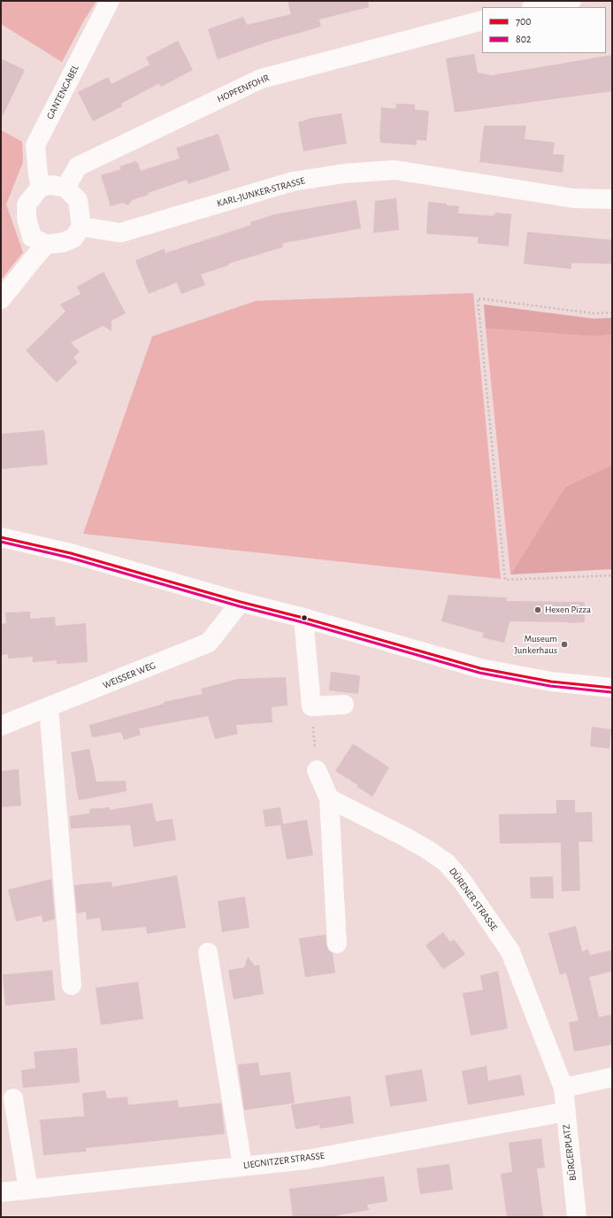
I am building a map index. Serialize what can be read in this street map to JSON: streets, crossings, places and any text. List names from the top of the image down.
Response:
{
  "streets": {
    "street": [
      "HOPFENFOHR",
      "GANTENGABEL",
      "KARL-JUNKER-STRASSE",
      "WEISSER WEG",
      "DÜRENER STRASSE",
      "BÜRGERPLATZ",
      "LIEGNITZER STRASSE"
    ]
  },
  "crossings": [
    ["HOPFENFOHR", "GANTENGABEL"],
    ["HOPFENFOHR", "KARL-JUNKER-STRASSE"],
    ["GANTENGABEL", "KARL-JUNKER-STRASSE"],
    ["DÜRENER STRASSE", "BÜRGERPLATZ"],
    ["BÜRGERPLATZ", "LIEGNITZER STRASSE"]
  ],
  "places": ["Hexen Pizza", "Museum Junkerhaus"],
  "lines": ["transit line 700", "transit line 802"],
  "legend": ["700", "802"]
}
